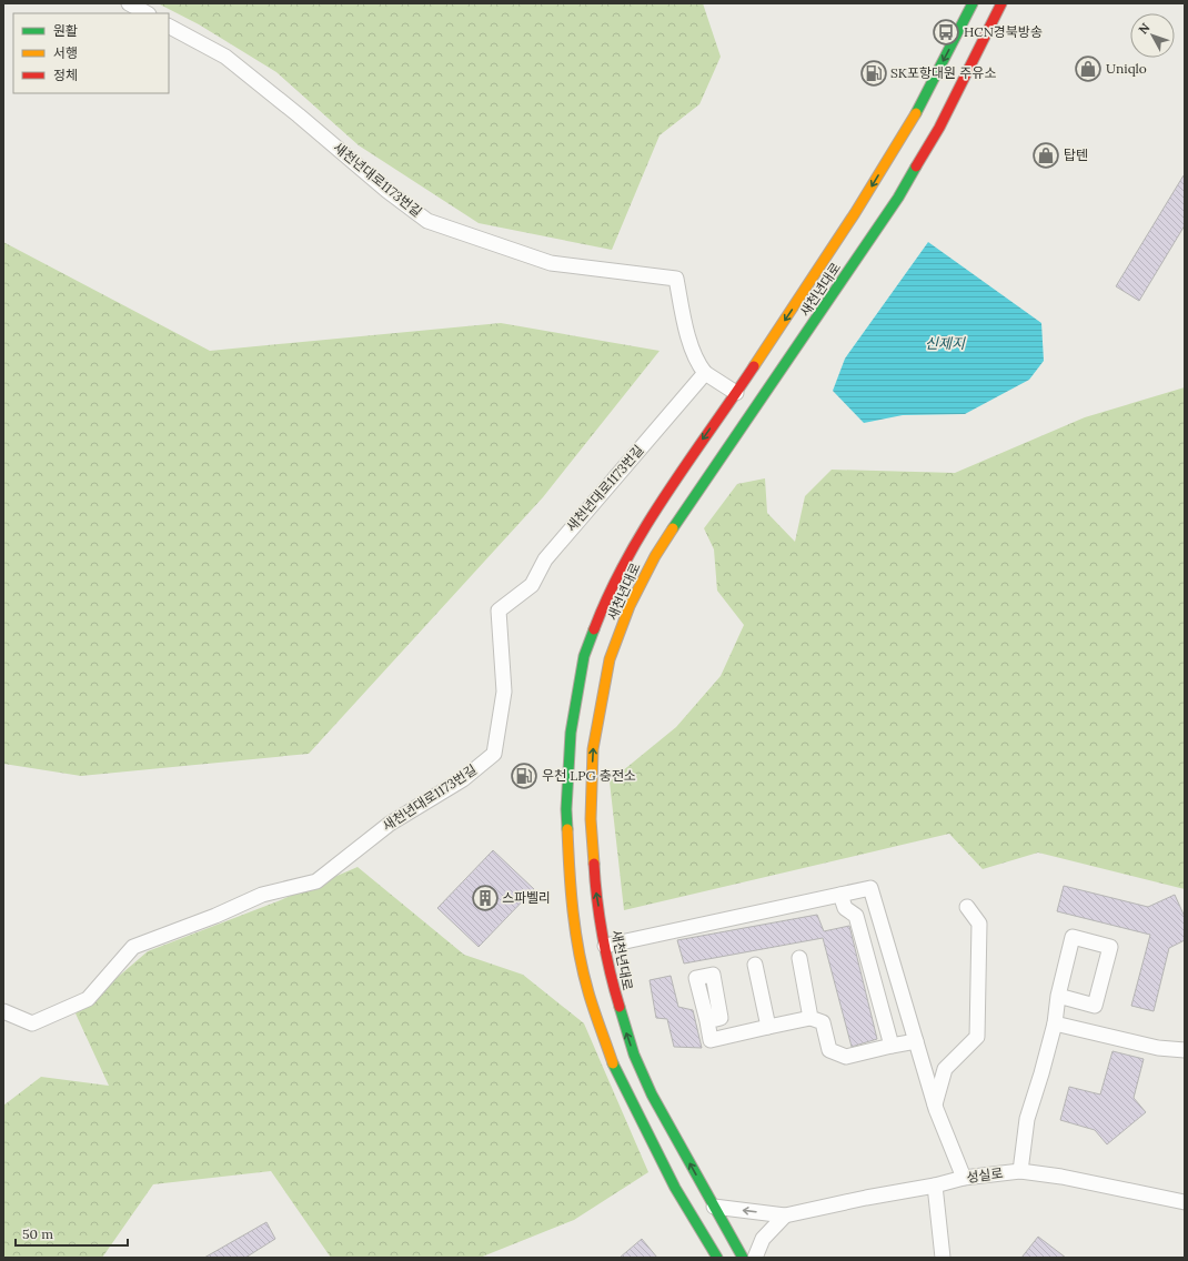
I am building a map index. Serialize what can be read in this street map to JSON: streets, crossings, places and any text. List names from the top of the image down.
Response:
{
  "streets": {
    "main road": ["새천년대로"],
    "street": ["새천년대로1173번길", "성실로"]
  },
  "crossings": [
    ["새천년대로1173번길", "새천년대로"]
  ],
  "water": ["신제지"],
  "places": {
    "bus stop": ["HCN경북방송"],
    "shop": ["Uniqlo", "탑텐"],
    "fuel station": ["SK포항대원 주유소", "우천 LPG 충전소"],
    "building": ["스파벨리"]
  },
  "legend": ["원활", "서행", "정체"],
  "scale_bar": "50 m",
  "north": "top left"
}
